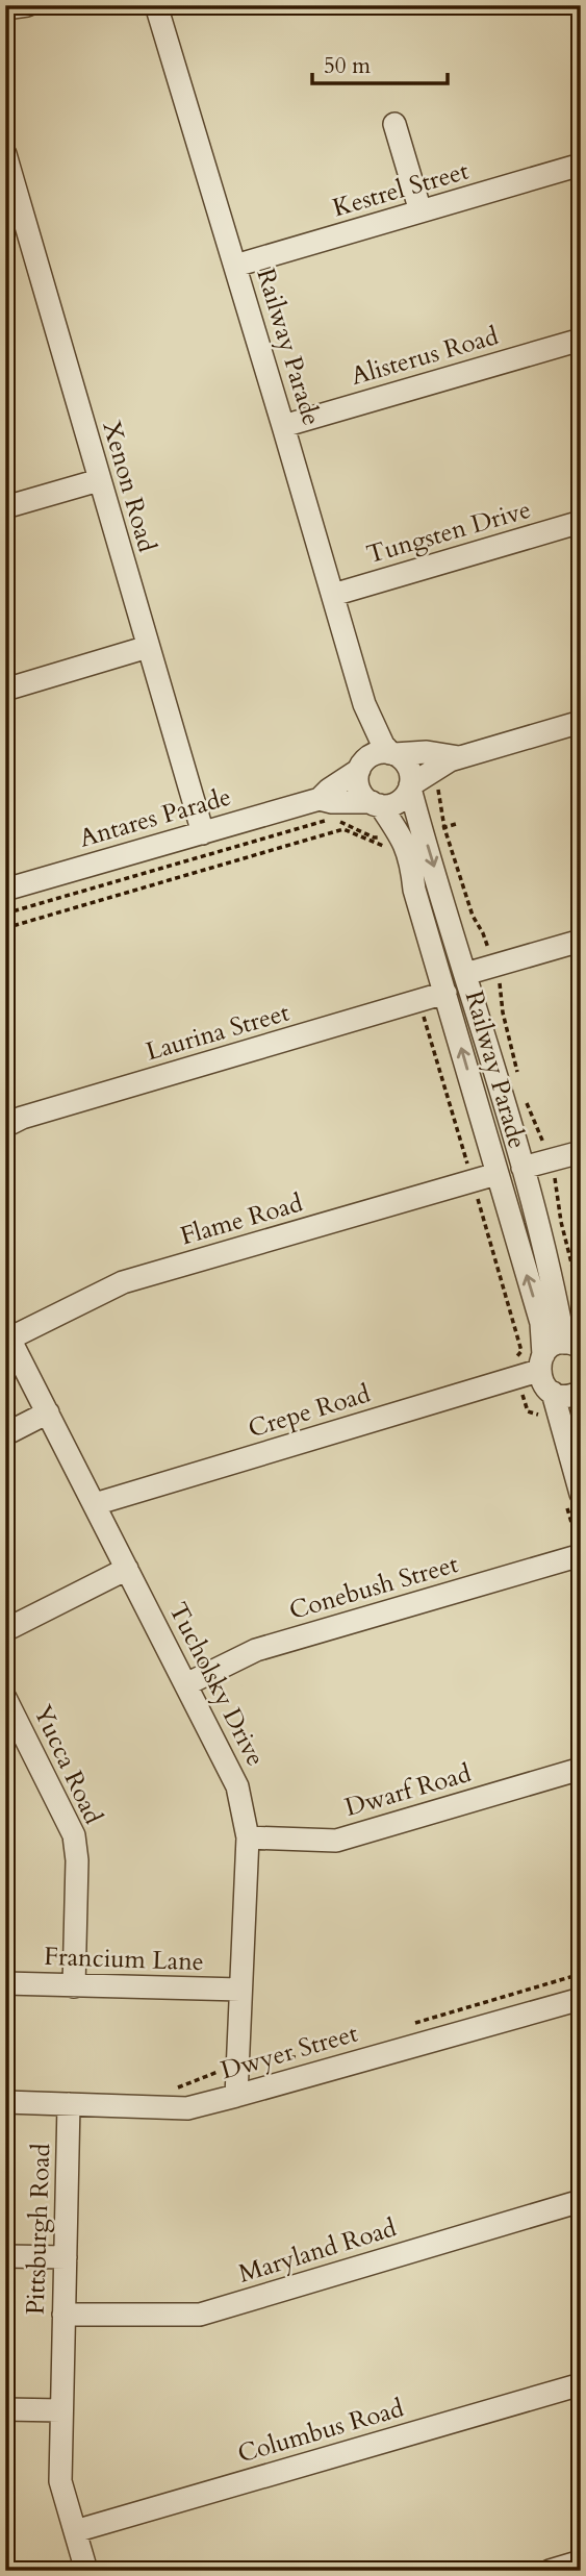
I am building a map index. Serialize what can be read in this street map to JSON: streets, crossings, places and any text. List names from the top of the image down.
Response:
{
  "streets": {
    "street": [
      "Kestrel Street",
      "Railway Parade",
      "Alisterus Road",
      "Xenon Road",
      "Tungsten Drive",
      "Antares Parade",
      "Laurina Street",
      "Flame Road",
      "Crepe Road",
      "Conebush Street",
      "Tucholsky Drive",
      "Yucca Road",
      "Dwarf Road",
      "Francium Lane",
      "Dwyer Street",
      "Pittsburgh Road",
      "Maryland Road",
      "Columbus Road"
    ]
  },
  "crossings": [
    ["Kestrel Street", "Railway Parade"],
    ["Railway Parade", "Alisterus Road"],
    ["Railway Parade", "Tungsten Drive"],
    ["Railway Parade", "Antares Parade"],
    ["Railway Parade", "Laurina Street"],
    ["Railway Parade", "Flame Road"],
    ["Railway Parade", "Crepe Road"],
    ["Xenon Road", "Antares Parade"],
    ["Flame Road", "Tucholsky Drive"],
    ["Crepe Road", "Tucholsky Drive"],
    ["Conebush Street", "Tucholsky Drive"],
    ["Tucholsky Drive", "Dwarf Road"],
    ["Tucholsky Drive", "Francium Lane"],
    ["Tucholsky Drive", "Dwyer Street"],
    ["Yucca Road", "Francium Lane"],
    ["Dwyer Street", "Pittsburgh Road"],
    ["Pittsburgh Road", "Maryland Road"],
    ["Pittsburgh Road", "Columbus Road"]
  ],
  "scale_bar": "50 m"
}
